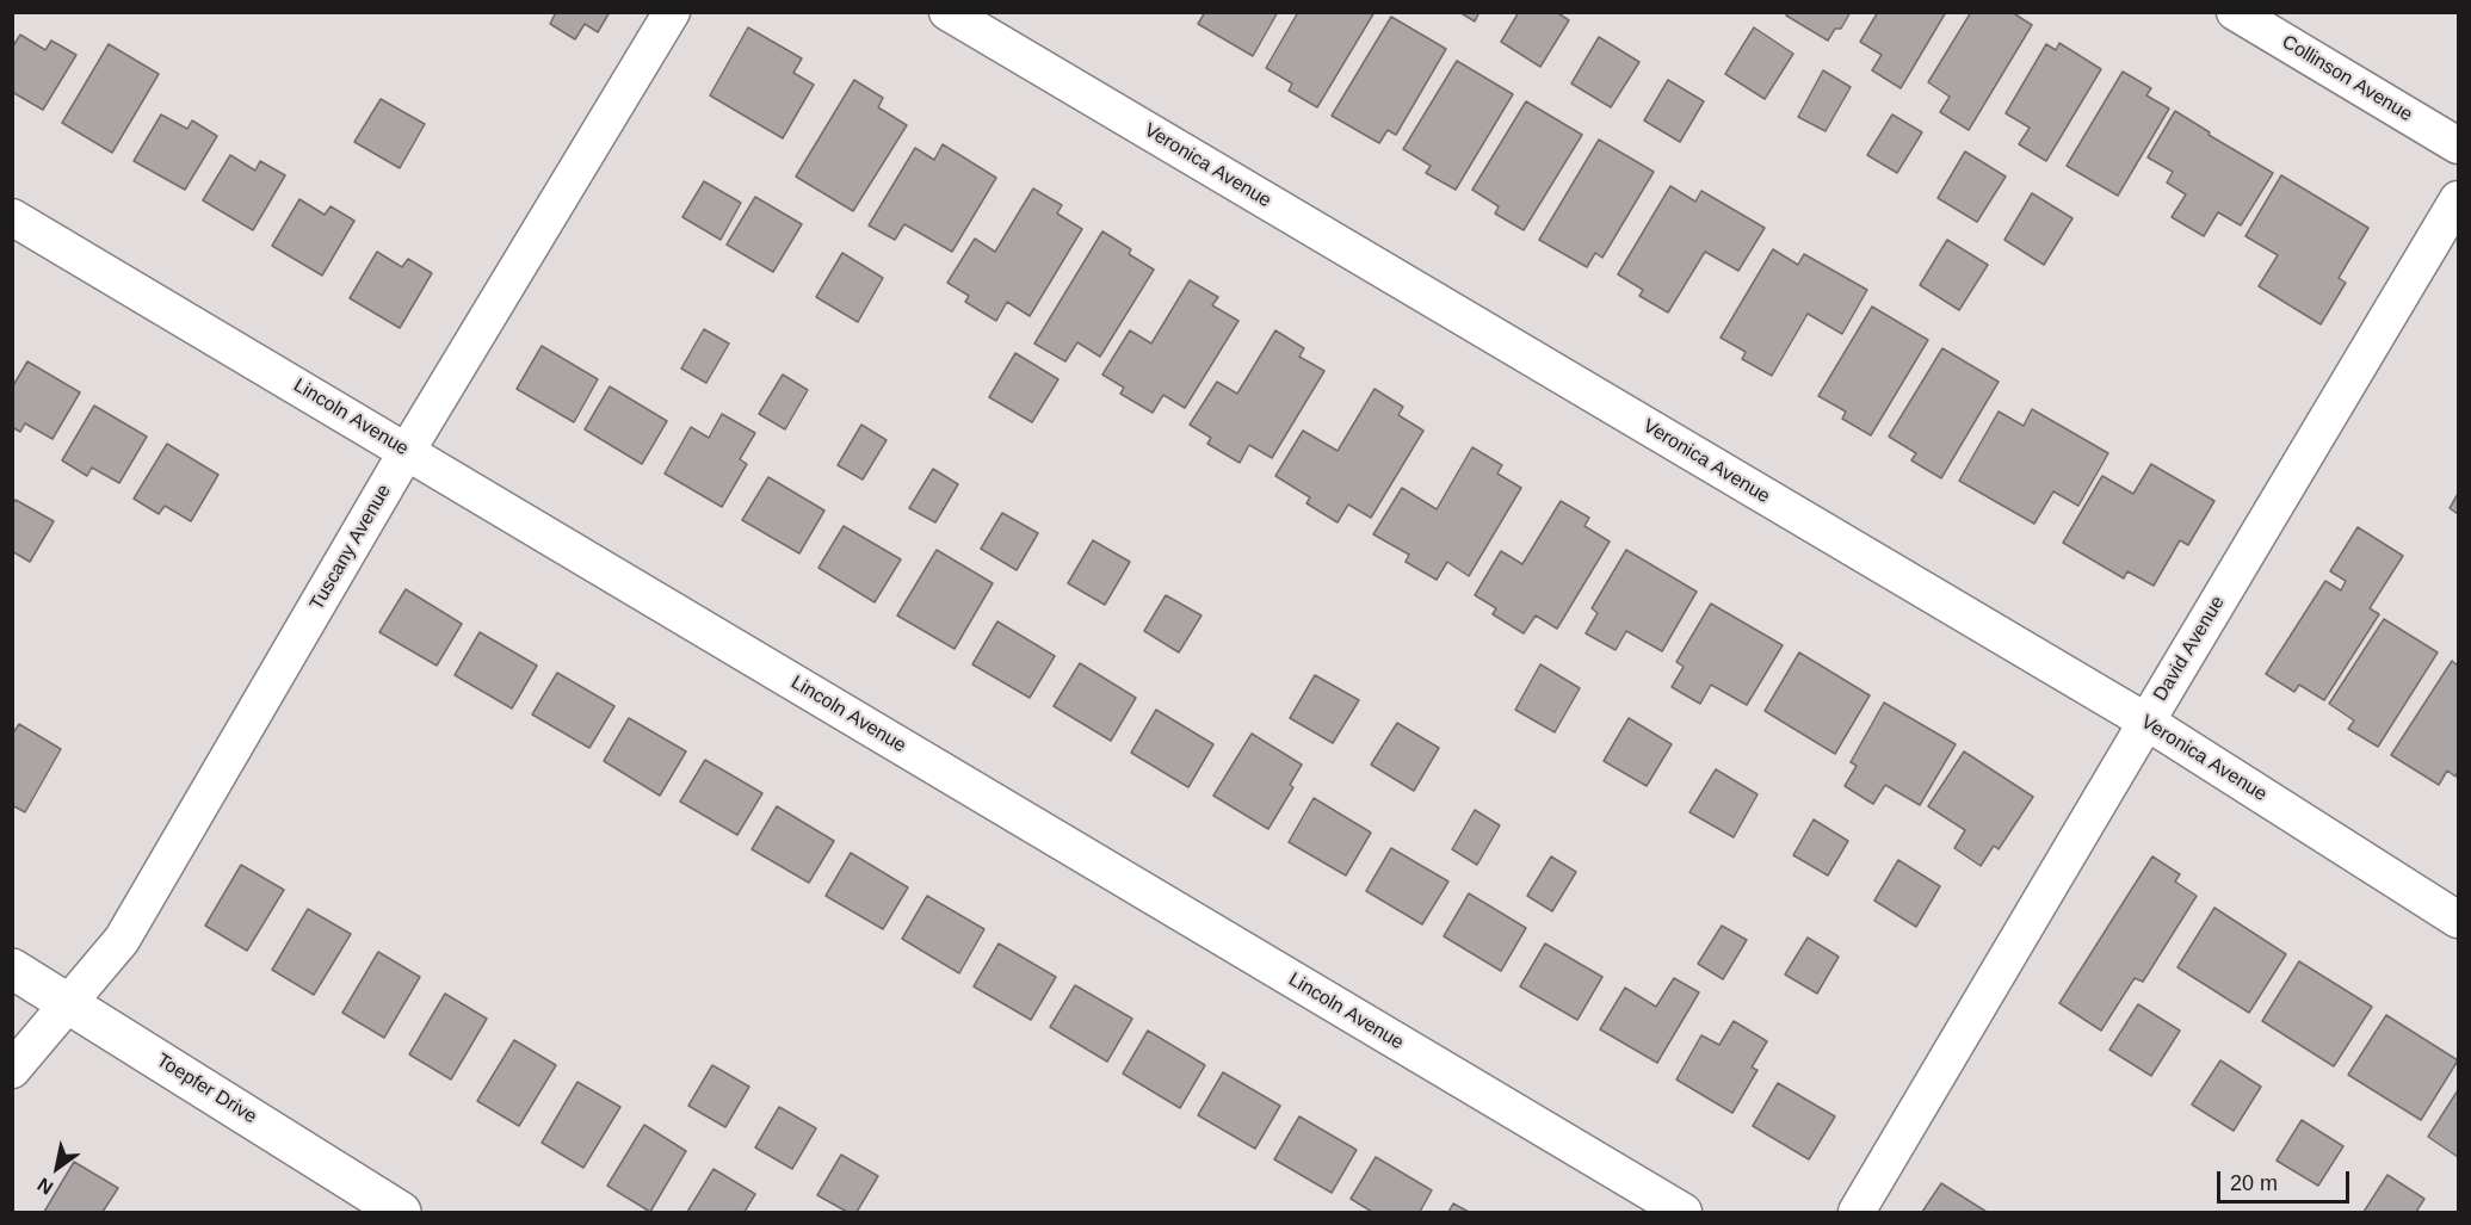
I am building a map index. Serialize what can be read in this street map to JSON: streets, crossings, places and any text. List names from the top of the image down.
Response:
{
  "streets": {
    "street": [
      "Collinson Avenue",
      "Veronica Avenue",
      "Lincoln Avenue",
      "Tuscany Avenue",
      "David Avenue",
      "Toepfer Drive"
    ]
  },
  "crossings": [
    ["Veronica Avenue", "David Avenue"],
    ["Lincoln Avenue", "Tuscany Avenue"],
    ["Tuscany Avenue", "Toepfer Drive"]
  ],
  "scale_bar": "20 m",
  "north": "bottom left"
}
